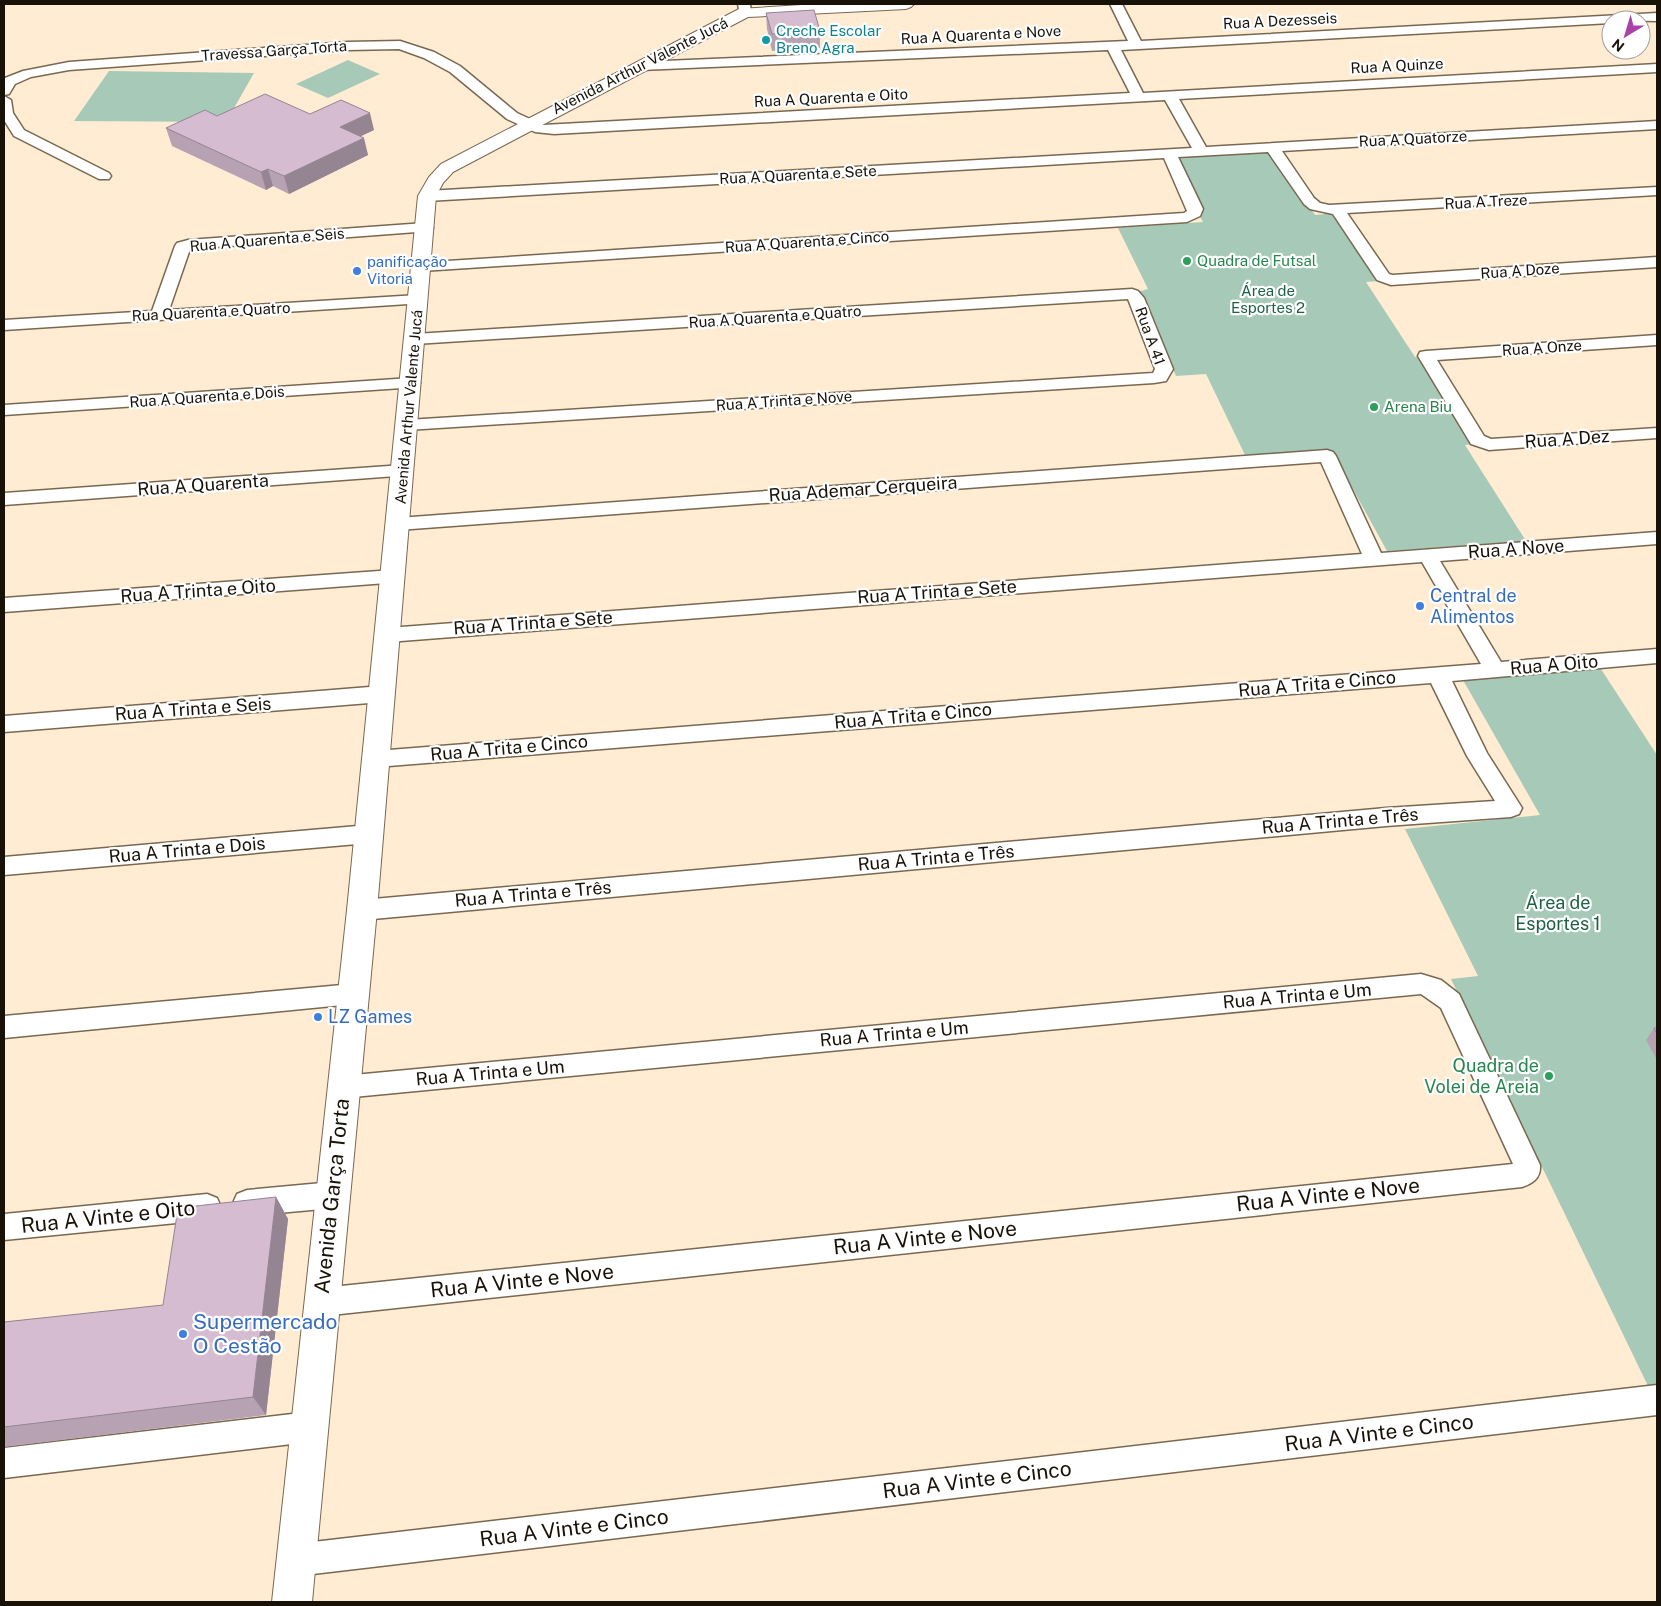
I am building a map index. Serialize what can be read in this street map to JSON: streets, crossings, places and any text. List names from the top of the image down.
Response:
{
  "streets": {
    "street": [
      "Rua A Dezesseis",
      "Rua A Quarenta e Nove",
      "Travessa Garça Torta",
      "Avenida Arthur Valente Jucá",
      "Rua A Quinze",
      "Rua A Quarenta e Oito",
      "Rua A Quatorze",
      "Rua A Quarenta e Sete",
      "Rua A Treze",
      "Rua A Quarenta e Seis",
      "Rua A Quarenta e Cinco",
      "Rua A Doze",
      "Rua Quarenta e Quatro",
      "Rua A Quarenta e Quatro",
      "Rua A 41",
      "Rua A Onze",
      "Rua A Quarenta e Dois",
      "Rua A Trinta e Nove",
      "Rua A Dez",
      "Rua A Quarenta",
      "Rua Ademar Cerqueira",
      "Rua A Nove",
      "Rua A Trinta e Oito",
      "Rua A Trinta e Sete",
      "Rua A Oito",
      "Rua A Trita e Cinco",
      "Rua A Trinta e Seis",
      "Rua A Trinta e Três",
      "Rua A Trinta e Dois",
      "Rua A Trinta e Um",
      "Rua A Vinte e Nove",
      "Avenida Garça Torta",
      "Rua A Vinte e Oito",
      "Rua A Vinte e Cinco"
    ]
  },
  "crossings": [
    ["Rua A Dezesseis", "Rua A Quarenta e Nove"],
    ["Rua A Quarenta e Nove", "Avenida Arthur Valente Jucá"],
    ["Travessa Garça Torta", "Avenida Arthur Valente Jucá"],
    ["Travessa Garça Torta", "Rua A Quarenta e Oito"],
    ["Avenida Arthur Valente Jucá", "Rua A Quarenta e Oito"],
    ["Avenida Arthur Valente Jucá", "Rua A Quarenta e Sete"],
    ["Avenida Arthur Valente Jucá", "Rua A Quarenta e Seis"],
    ["Avenida Arthur Valente Jucá", "Rua A Quarenta e Cinco"],
    ["Avenida Arthur Valente Jucá", "Rua Quarenta e Quatro"],
    ["Avenida Arthur Valente Jucá", "Rua A Quarenta e Quatro"],
    ["Avenida Arthur Valente Jucá", "Rua A Quarenta e Dois"],
    ["Avenida Arthur Valente Jucá", "Rua A Trinta e Nove"],
    ["Avenida Arthur Valente Jucá", "Rua A Quarenta"],
    ["Avenida Arthur Valente Jucá", "Rua Ademar Cerqueira"],
    ["Avenida Arthur Valente Jucá", "Rua A Trinta e Oito"],
    ["Avenida Arthur Valente Jucá", "Rua A Trinta e Sete"],
    ["Avenida Arthur Valente Jucá", "Rua A Trita e Cinco"],
    ["Avenida Arthur Valente Jucá", "Rua A Trinta e Seis"],
    ["Avenida Arthur Valente Jucá", "Rua A Trinta e Três"],
    ["Avenida Arthur Valente Jucá", "Rua A Trinta e Dois"],
    ["Avenida Arthur Valente Jucá", "Avenida Garça Torta"],
    ["Rua A Quinze", "Rua A Quarenta e Oito"],
    ["Rua A Quatorze", "Rua A Quarenta e Sete"],
    ["Rua A Quatorze", "Rua A Treze"],
    ["Rua A Quatorze", "Rua A Quarenta e Cinco"],
    ["Rua A Quarenta e Sete", "Rua A Quarenta e Cinco"],
    ["Rua A Treze", "Rua A Doze"],
    ["Rua A Quarenta e Seis", "Rua Quarenta e Quatro"],
    ["Rua A Quarenta e Quatro", "Rua A 41"],
    ["Rua A 41", "Rua A Trinta e Nove"],
    ["Rua A Onze", "Rua A Dez"],
    ["Rua Ademar Cerqueira", "Rua A Nove"],
    ["Rua Ademar Cerqueira", "Rua A Trinta e Sete"],
    ["Rua A Nove", "Rua A Trinta e Sete"],
    ["Rua A Oito", "Rua A Trita e Cinco"],
    ["Rua A Oito", "Rua A Trinta e Três"],
    ["Rua A Trita e Cinco", "Rua A Trinta e Três"],
    ["Rua A Trinta e Três", "Avenida Garça Torta"],
    ["Rua A Trinta e Um", "Rua A Vinte e Nove"],
    ["Rua A Trinta e Um", "Avenida Garça Torta"],
    ["Rua A Vinte e Nove", "Avenida Garça Torta"],
    ["Avenida Garça Torta", "Rua A Vinte e Oito"],
    ["Avenida Garça Torta", "Rua A Vinte e Cinco"]
  ],
  "parks": ["Área de Esportes 2", "Área de Esportes 1"],
  "places": [
    "Creche Escolar Breno Agra",
    "Quadra de Futsal",
    "panificação Vitoria",
    "Arena Biu",
    "Central de Alimentos",
    "LZ Games",
    "Quadra de Volei de Areia",
    "Supermercado O Cestão"
  ],
  "north": "bottom left"
}
